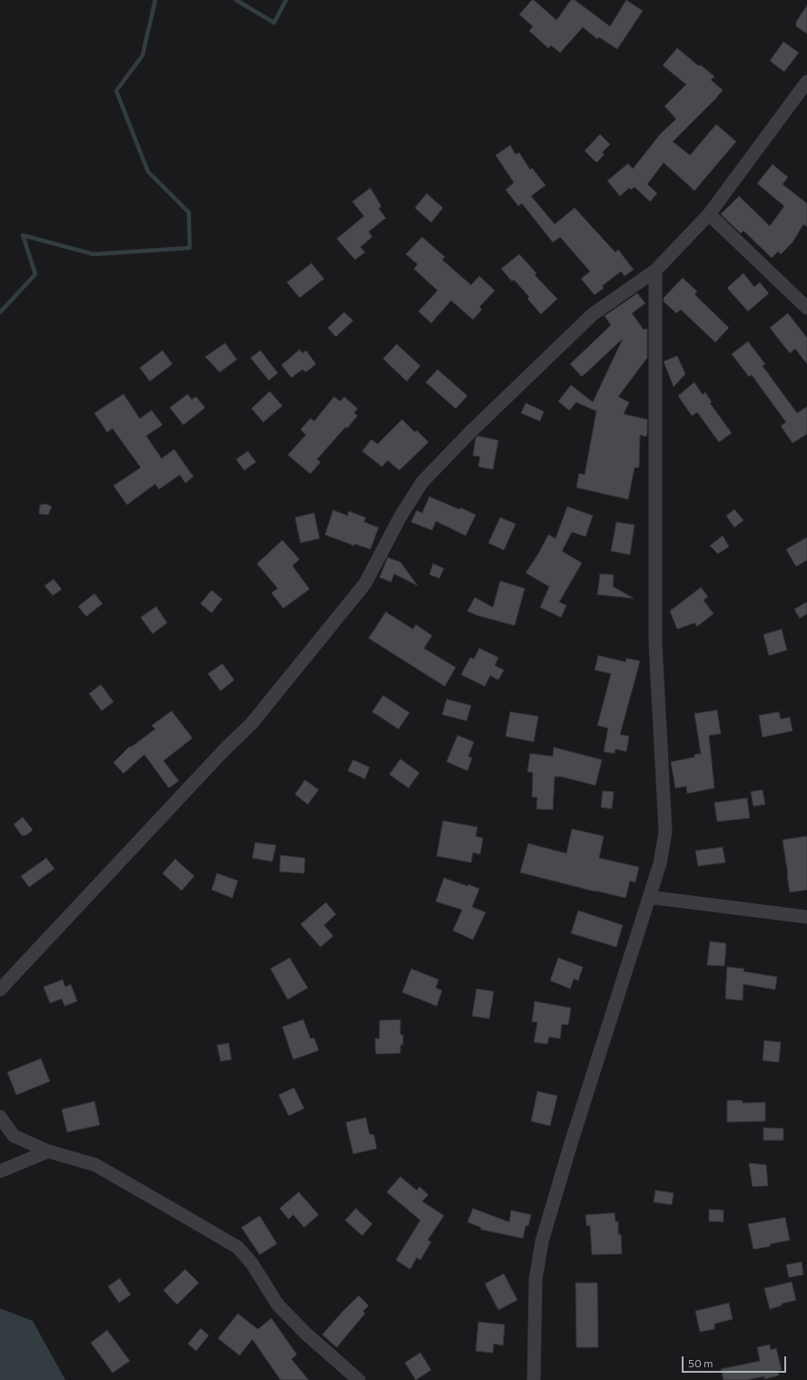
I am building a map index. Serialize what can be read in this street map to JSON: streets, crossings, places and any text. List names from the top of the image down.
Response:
{
  "scale_bar": "50 m"
}
